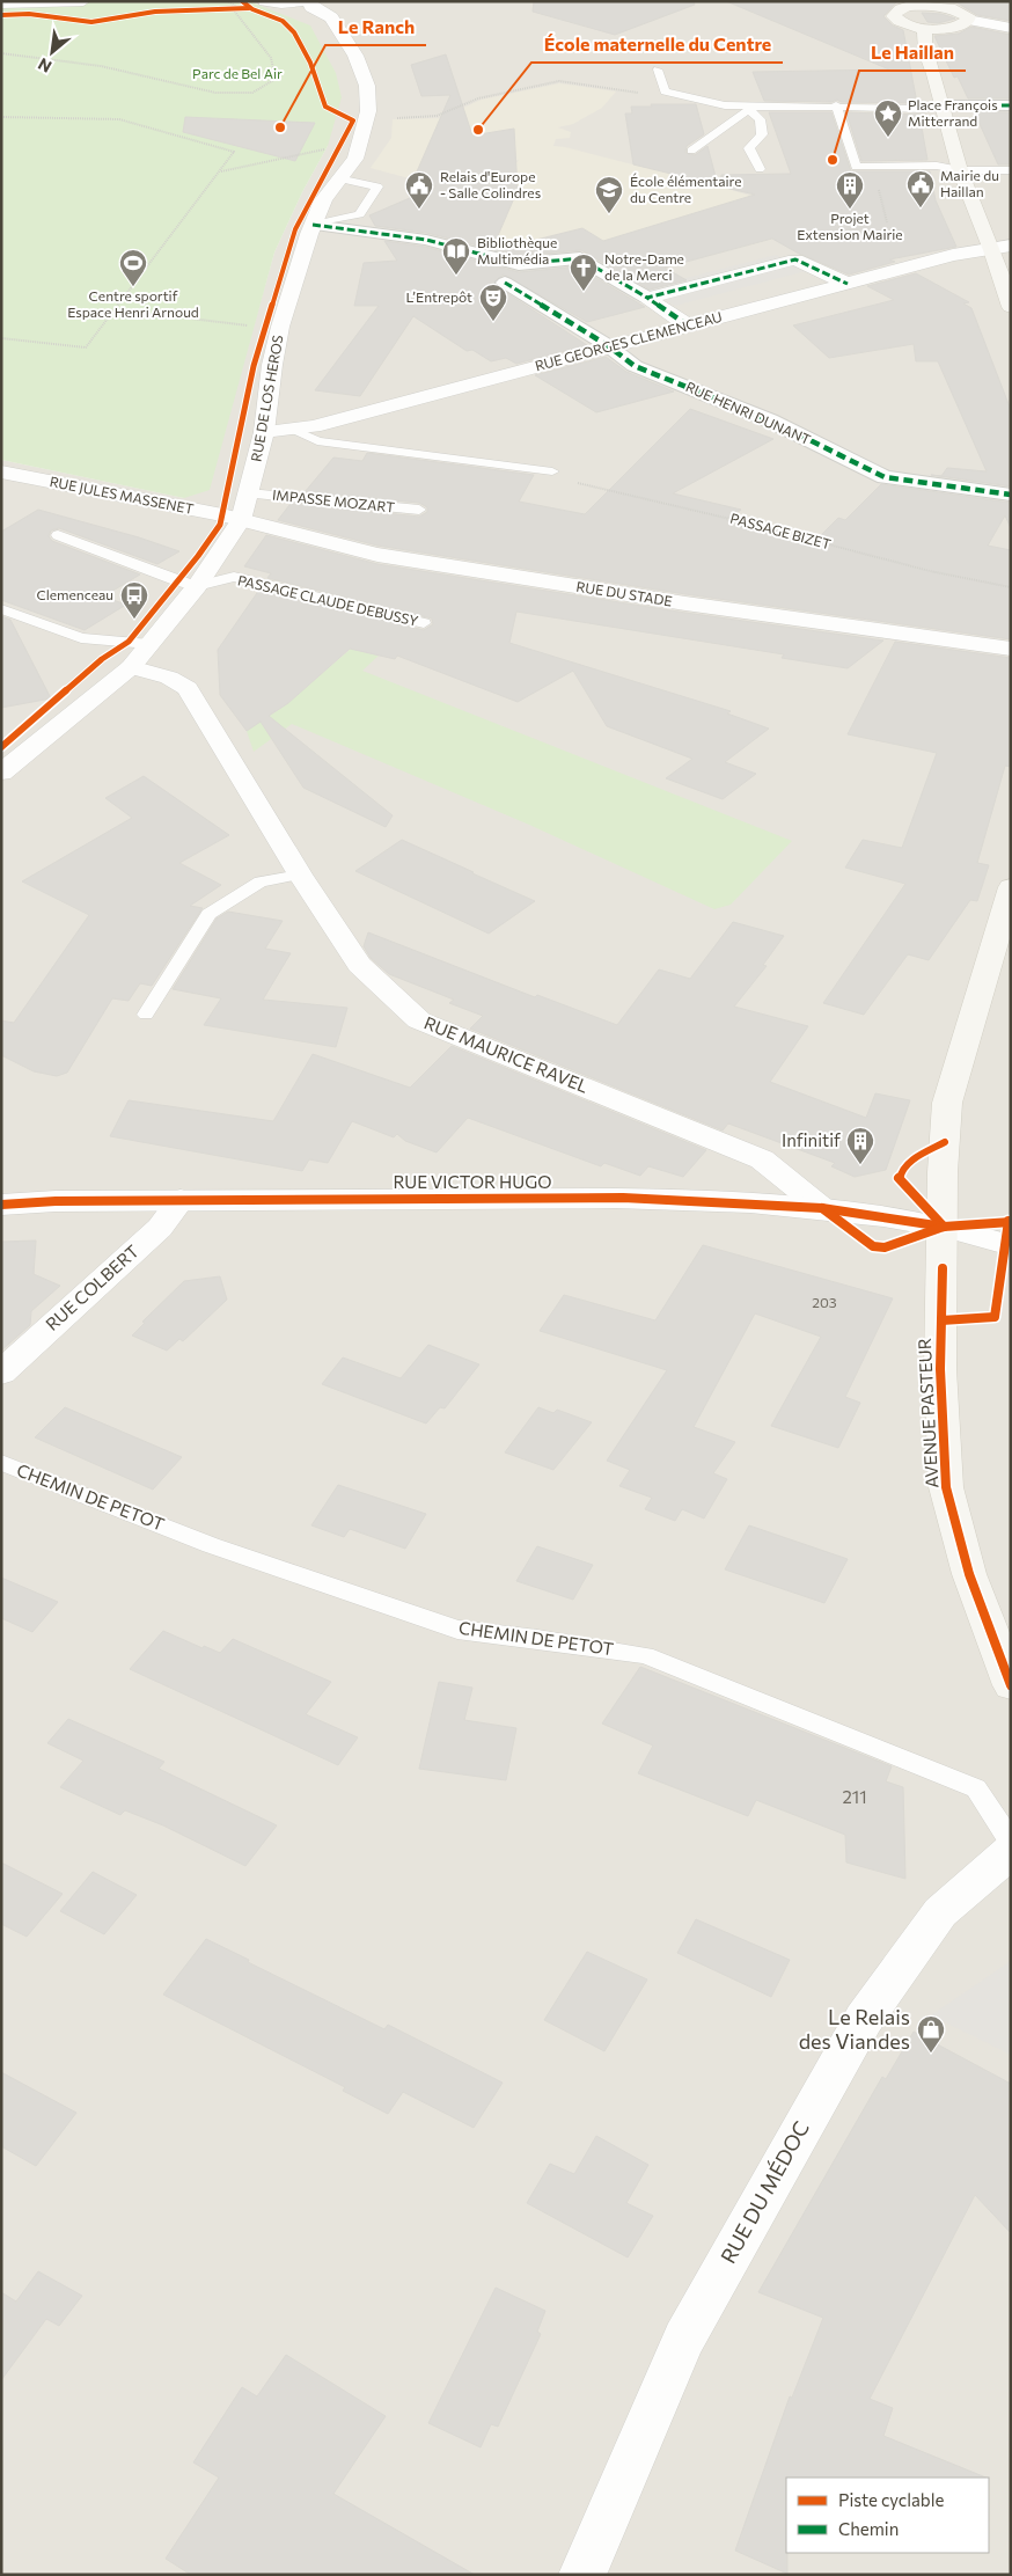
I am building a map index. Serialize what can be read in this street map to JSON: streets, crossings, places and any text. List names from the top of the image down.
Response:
{
  "streets": {
    "main road": ["AVENUE PASTEUR"],
    "street": [
      "RUE GEORGES CLEMENCEAU",
      "RUE DE LOS HEROS",
      "RUE HENRI DUNANT",
      "RUE JULES MASSENET",
      "RUE DU STADE",
      "RUE MAURICE RAVEL",
      "RUE VICTOR HUGO",
      "RUE COLBERT",
      "RUE DU MÉDOC"
    ],
    "lane": ["IMPASSE MOZART", "PASSAGE CLAUDE DEBUSSY", "CHEMIN DE PETOT"],
    "path": ["PASSAGE BIZET"]
  },
  "crossings": [
    ["RUE GEORGES CLEMENCEAU", "RUE DE LOS HEROS"],
    ["RUE GEORGES CLEMENCEAU", "RUE HENRI DUNANT"],
    ["RUE DE LOS HEROS", "RUE JULES MASSENET"],
    ["RUE DE LOS HEROS", "IMPASSE MOZART"],
    ["RUE DE LOS HEROS", "RUE DU STADE"],
    ["RUE DE LOS HEROS", "PASSAGE CLAUDE DEBUSSY"],
    ["RUE DE LOS HEROS", "RUE MAURICE RAVEL"],
    ["RUE JULES MASSENET", "RUE DU STADE"],
    ["RUE MAURICE RAVEL", "RUE VICTOR HUGO"],
    ["RUE VICTOR HUGO", "RUE COLBERT"],
    ["RUE VICTOR HUGO", "AVENUE PASTEUR"]
  ],
  "parks": ["Parc de Bel Air"],
  "places": {
    "other": ["Le Ranch", "École maternelle du Centre", "Le Haillan"],
    "place": ["Place François Mitterrand"],
    "public building": ["Mairie du Haillan", "Relais d'Europe - Salle Colindres"],
    "building": ["Projet Extension Mairie", "Infinitif"],
    "school or university": ["École élémentaire du Centre"],
    "library": ["Bibliothèque Multimédia"],
    "sports": ["Centre sportif Espace Henri Arnoud"],
    "church": ["Notre-Dame de la Merci"],
    "theatre": ["L’Entrepôt"],
    "bus stop": ["Clemenceau"],
    "shop": ["Le Relais des Viandes"]
  },
  "house_numbers": ["203", "211"],
  "legend": ["Piste cyclable", "Chemin"],
  "north": "bottom left"
}
